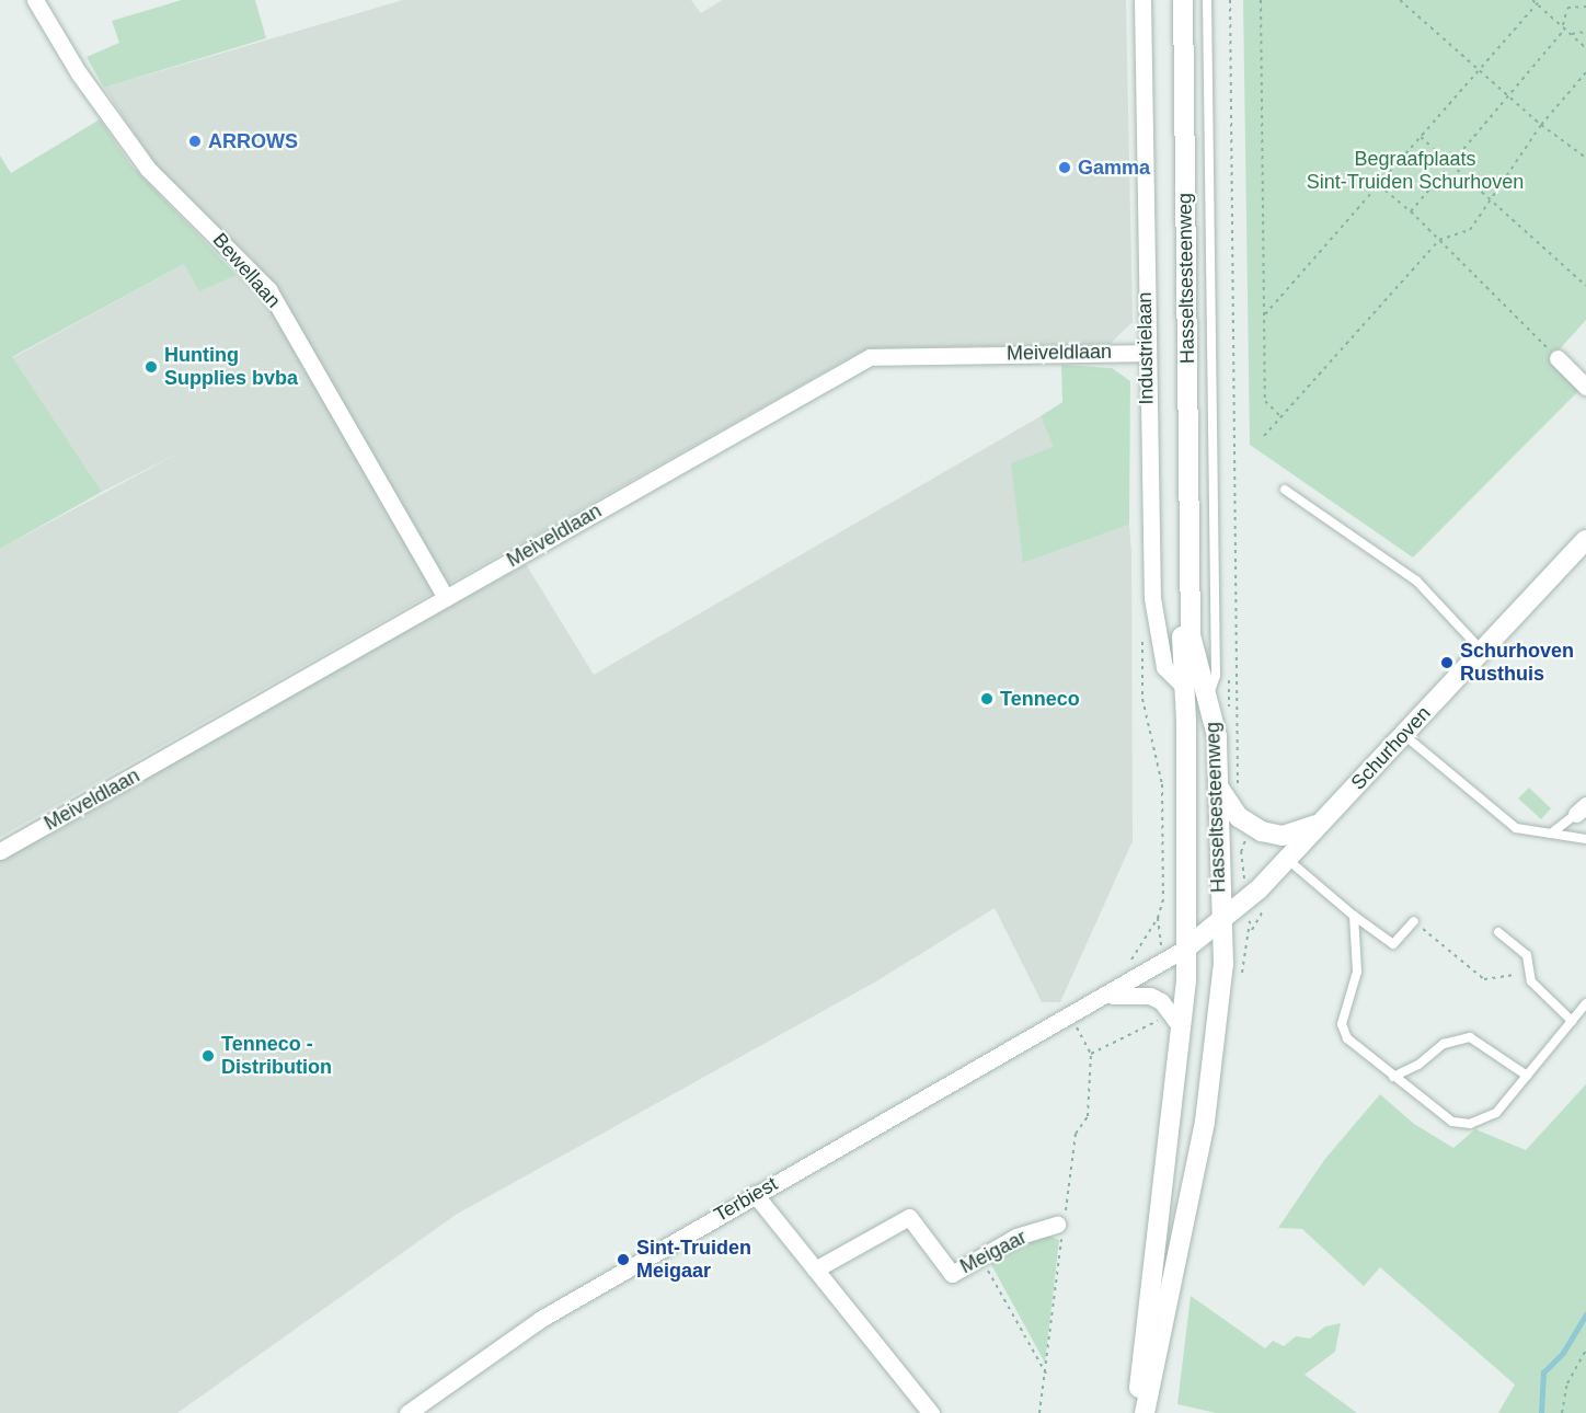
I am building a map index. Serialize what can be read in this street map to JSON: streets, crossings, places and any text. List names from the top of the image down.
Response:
{
  "streets": {
    "main road": ["Hasseltsesteenweg", "Schurhoven"],
    "street": [
      "Bewellaan",
      "Industrielaan",
      "Meiveldlaan",
      "Terbiest",
      "Meigaar"
    ]
  },
  "crossings": [
    ["Bewellaan", "Meiveldlaan"],
    ["Hasseltsesteenweg", "Industrielaan"],
    ["Hasseltsesteenweg", "Schurhoven"],
    ["Hasseltsesteenweg", "Terbiest"],
    ["Industrielaan", "Meiveldlaan"],
    ["Schurhoven", "Terbiest"]
  ],
  "parks": ["Begraafplaats Sint-Truiden Schurhoven"],
  "places": [
    "ARROWS",
    "Gamma",
    "Hunting Supplies bvba",
    "Schurhoven Rusthuis",
    "Tenneco",
    "Tenneco - Distribution",
    "Sint-Truiden Meigaar"
  ]
}
